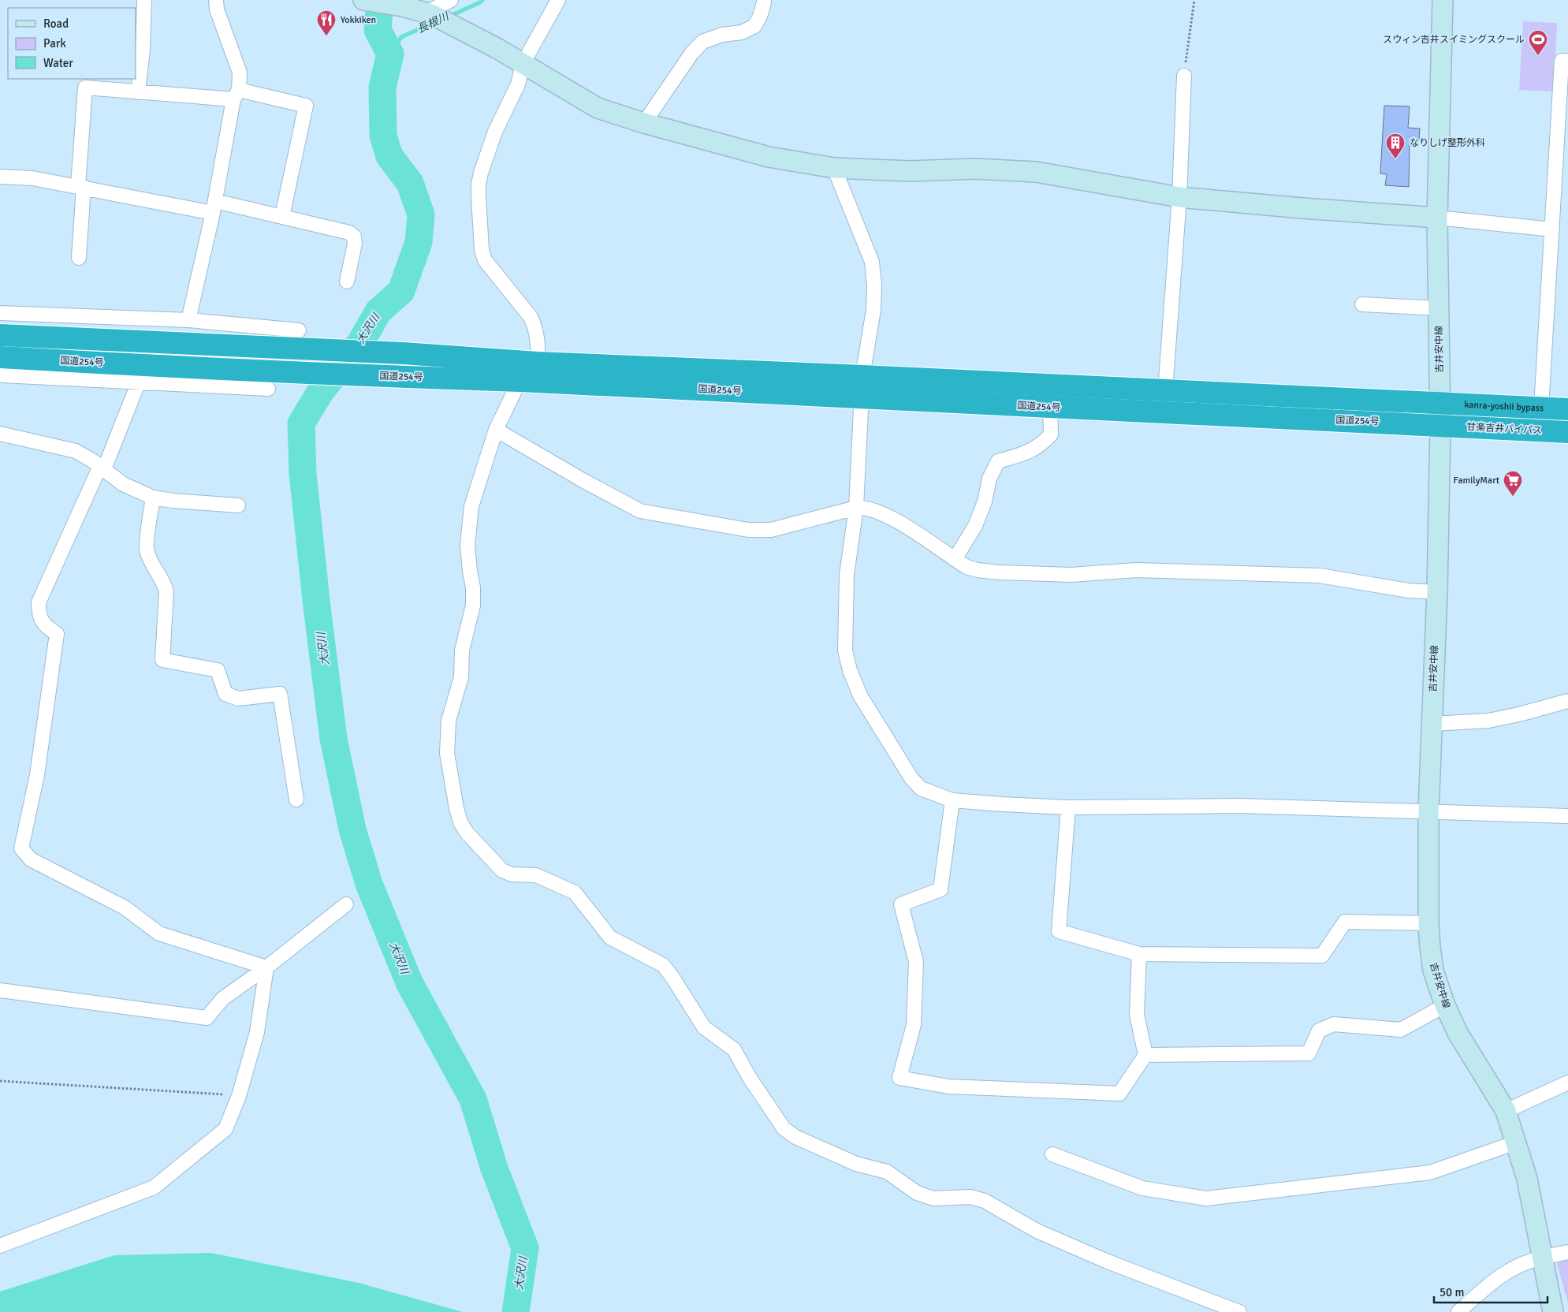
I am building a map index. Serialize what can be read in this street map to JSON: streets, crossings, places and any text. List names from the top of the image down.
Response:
{
  "streets": {
    "highway": ["国道254号", "kanra-yoshii bypass", "甘楽吉井バイパス"],
    "main road": ["吉井安中線"]
  },
  "crossings": [
    ["吉井安中線", "国道254号"],
    ["吉井安中線", "kanra-yoshii bypass"],
    ["吉井安中線", "甘楽吉井バイパス"],
    ["国道254号", "kanra-yoshii bypass"],
    ["国道254号", "甘楽吉井バイパス"]
  ],
  "water": ["長根川", "大沢川"],
  "places": {
    "restaurant": ["Yokkiken"],
    "sports": ["スウィン吉井スイミングスクール"],
    "building": ["なりしげ整形外科"],
    "supermarket": ["FamilyMart"]
  },
  "legend": ["Road", "Park", "Water"],
  "scale_bar": "50 m"
}
